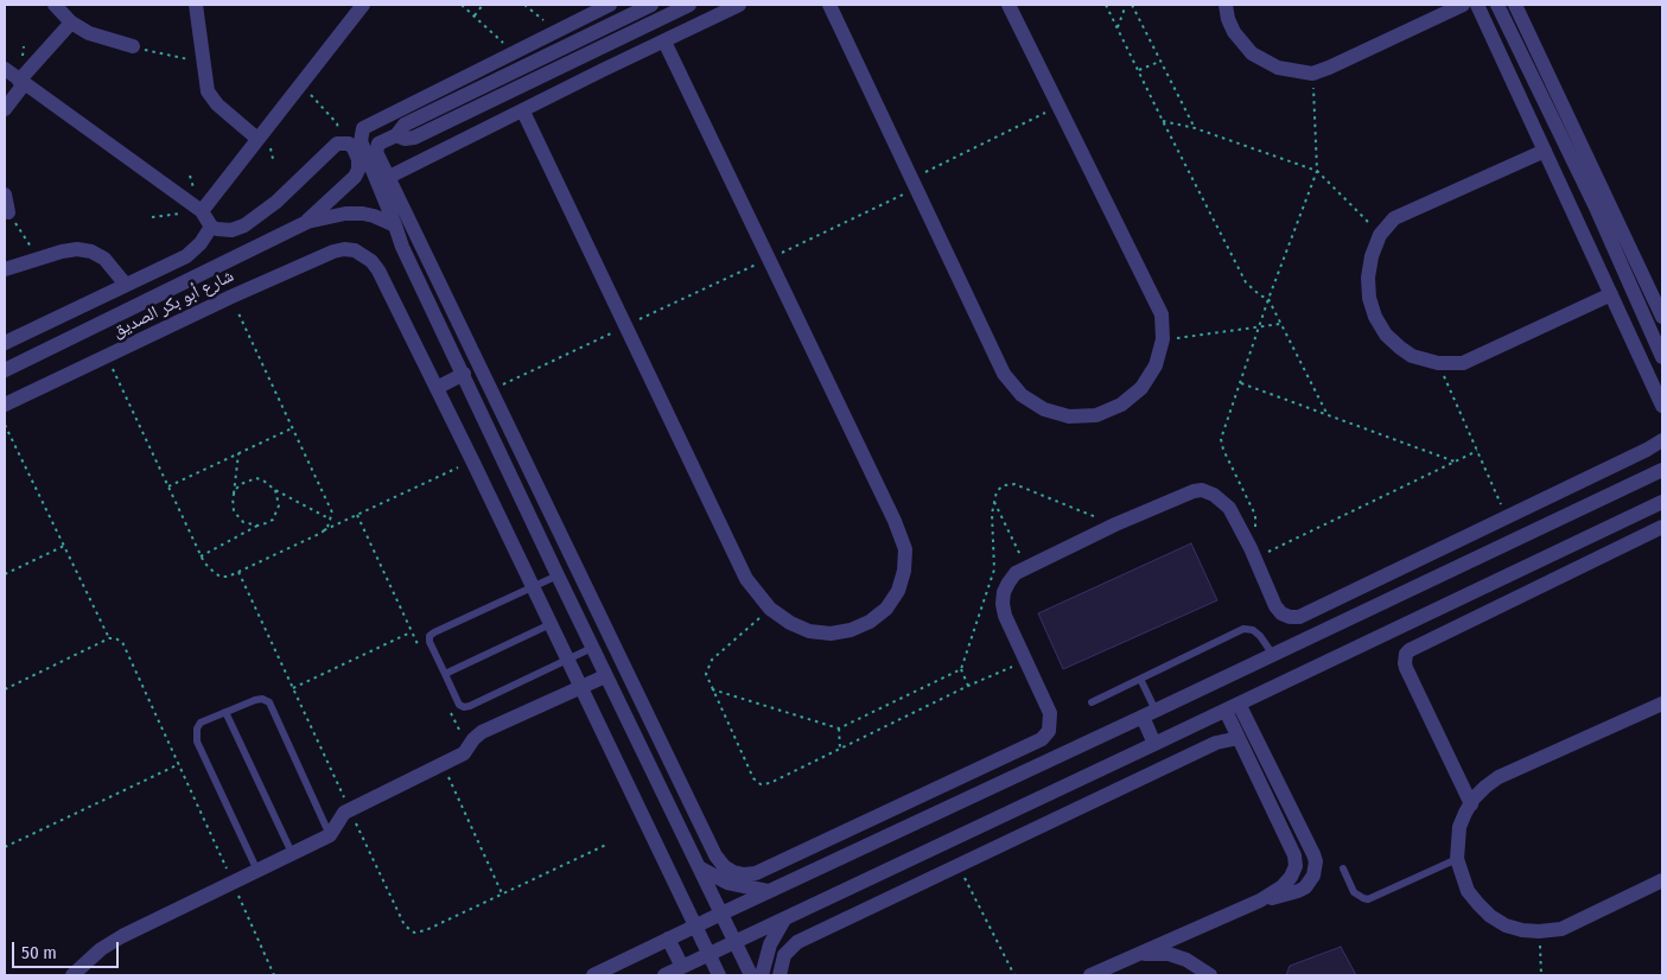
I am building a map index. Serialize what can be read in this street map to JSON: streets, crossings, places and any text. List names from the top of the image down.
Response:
{
  "streets": {
    "street": ["شارع أبو بكر الصديق"]
  },
  "scale_bar": "50 m"
}
